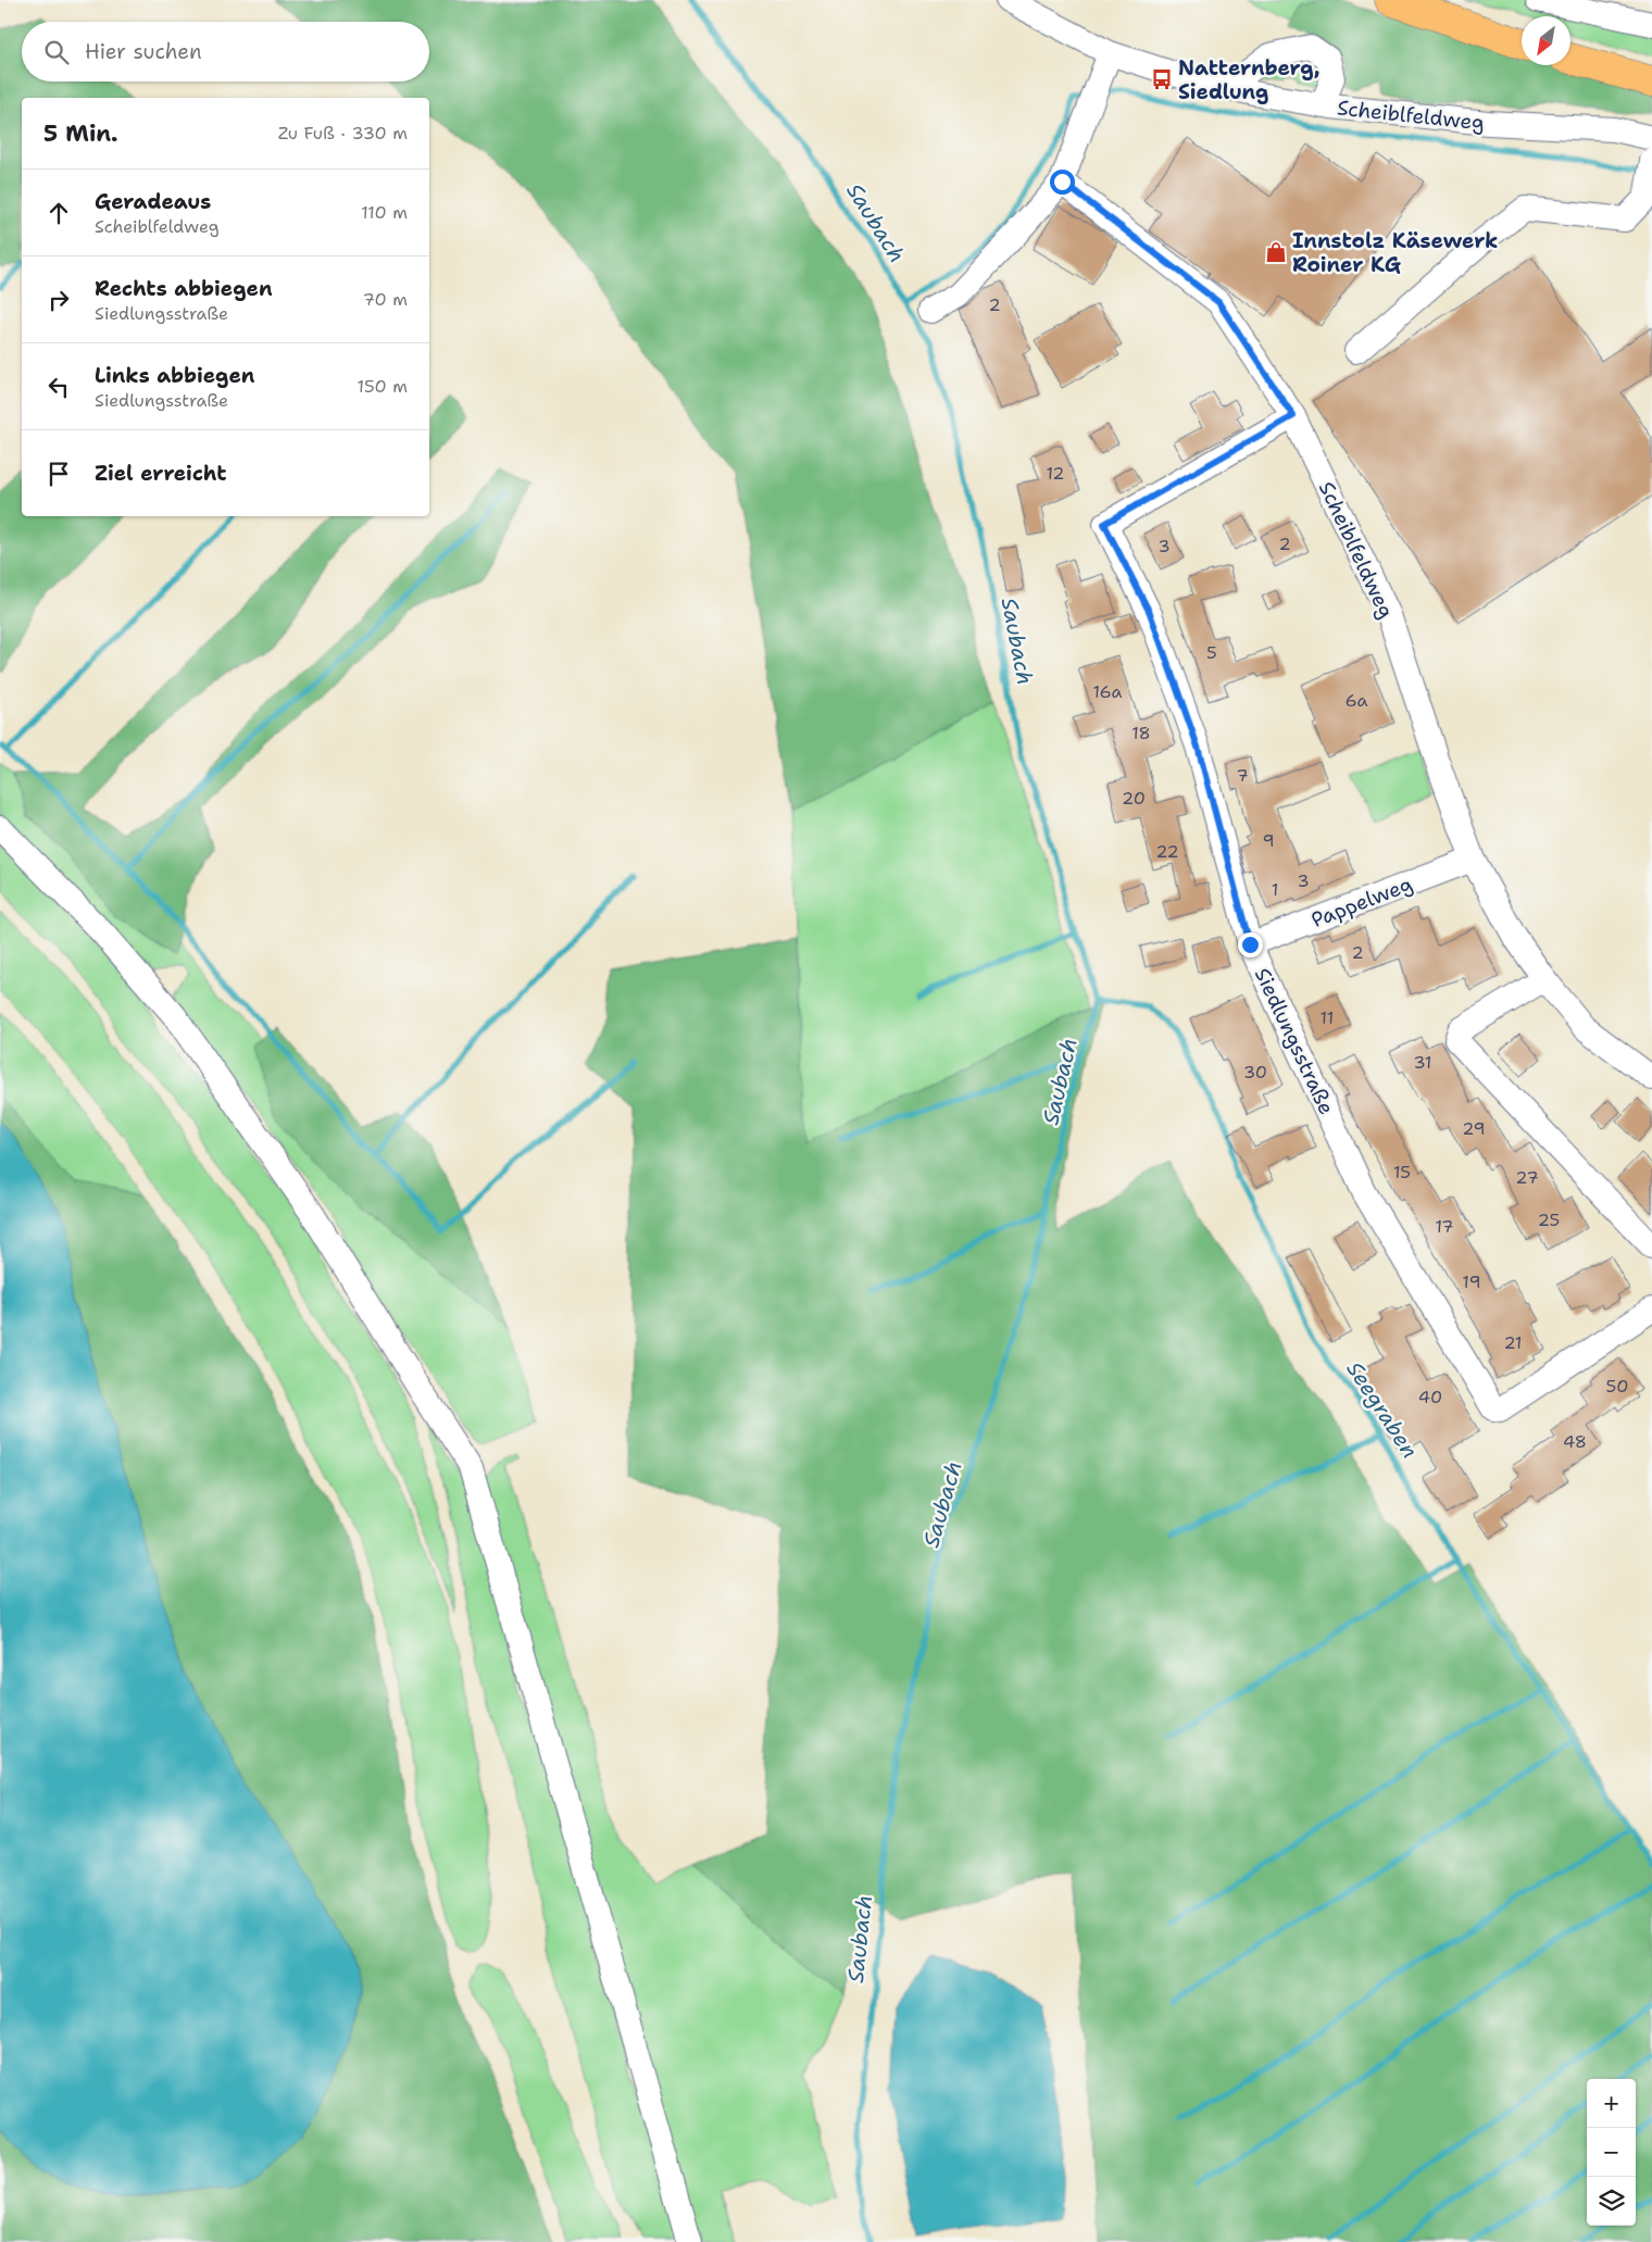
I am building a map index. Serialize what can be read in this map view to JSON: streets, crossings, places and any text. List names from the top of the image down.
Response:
{
  "streets": {
    "street": ["Scheiblfeldweg", "Pappelweg", "Siedlungsstraße"]
  },
  "crossings": [
    ["Scheiblfeldweg", "Pappelweg"],
    ["Scheiblfeldweg", "Siedlungsstraße"],
    ["Pappelweg", "Siedlungsstraße"]
  ],
  "water": ["Saubach", "Seegraben"],
  "places": {
    "bus stop": ["Natternberg, Siedlung"],
    "shop": ["Innstolz Käsewerk Roiner KG"]
  },
  "house_numbers": [
    "2",
    "12",
    "2",
    "3",
    "5",
    "16a",
    "6a",
    "18",
    "7",
    "20",
    "9",
    "22",
    "3",
    "1",
    "2",
    "11",
    "31",
    "30",
    "29",
    "15",
    "27",
    "25",
    "17",
    "19",
    "21",
    "50",
    "40",
    "48"
  ],
  "north": "bottom left",
  "page": {
    "search": "Hier suchen",
    "heading": ["5 Min.", "Zu Fuß · 330 m"],
    "list": [
      ["Geradeaus", "Scheiblfeldweg", "110 m"],
      ["Rechts abbiegen", "Siedlungsstraße", "70 m"],
      ["Links abbiegen", "Siedlungsstraße", "150 m"],
      "Ziel erreicht"
    ],
    "map_buttons": ["+", "−"]
  }
}
